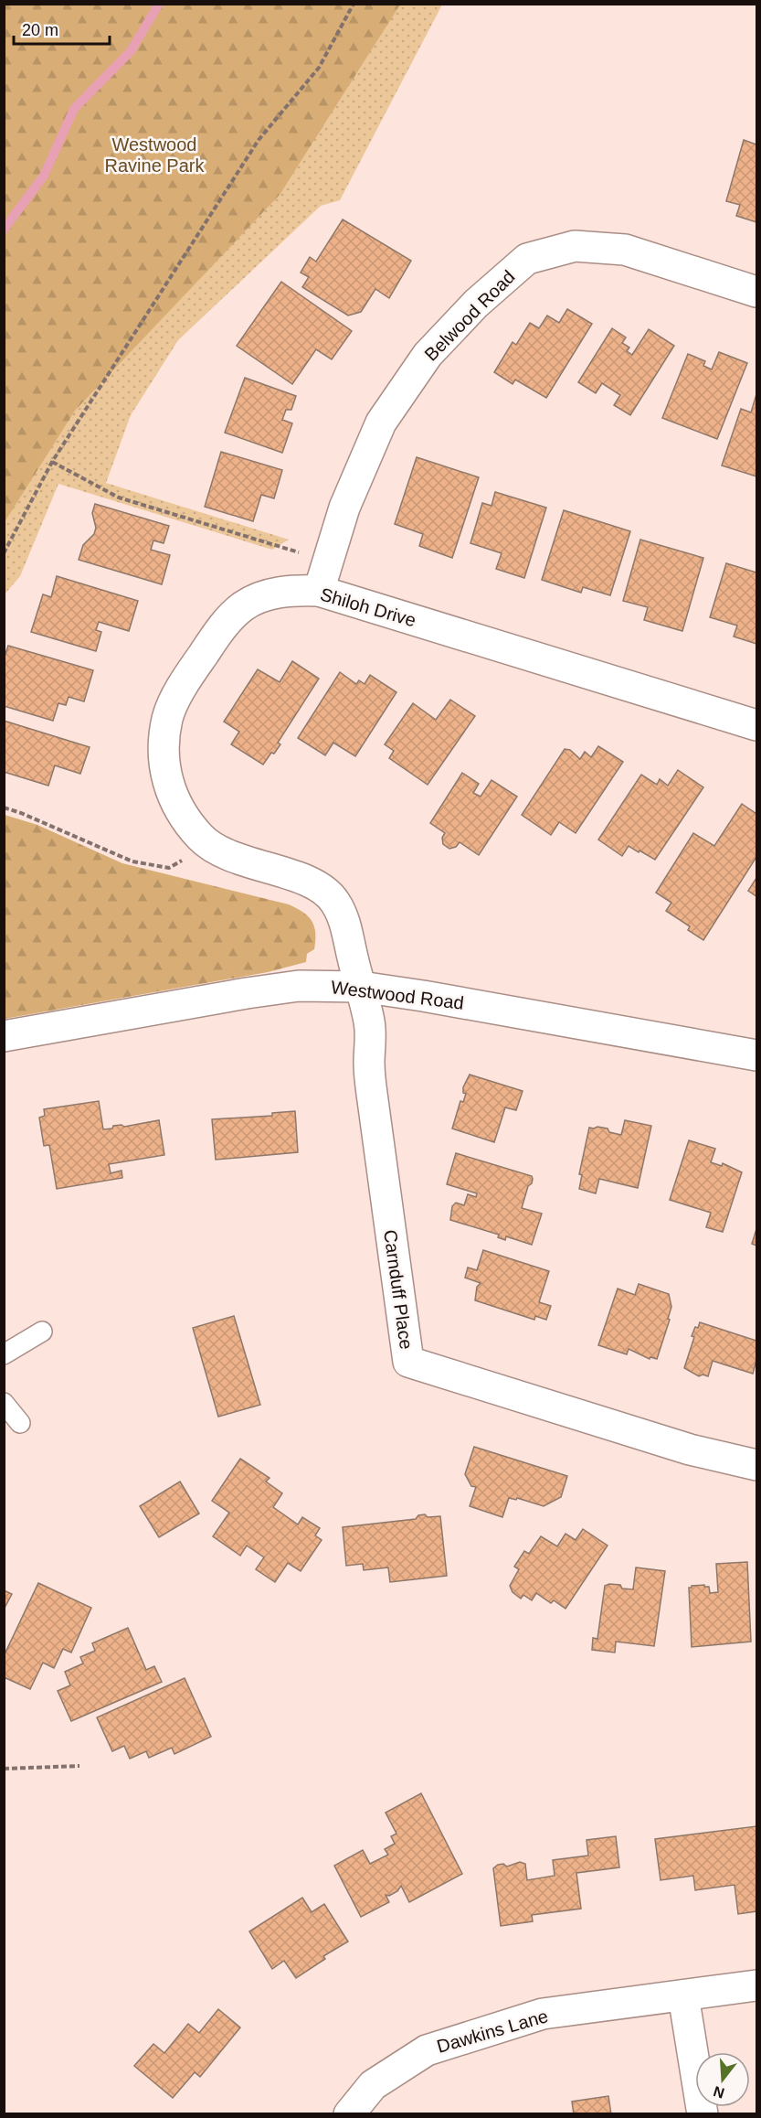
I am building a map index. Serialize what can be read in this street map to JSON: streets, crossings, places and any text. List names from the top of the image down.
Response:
{
  "streets": {
    "street": [
      "Belwood Road",
      "Shiloh Drive",
      "Westwood Road",
      "Carnduff Place",
      "Dawkins Lane"
    ]
  },
  "crossings": [
    ["Belwood Road", "Shiloh Drive"],
    ["Shiloh Drive", "Westwood Road"],
    ["Shiloh Drive", "Carnduff Place"],
    ["Westwood Road", "Carnduff Place"]
  ],
  "parks": ["Westwood Ravine Park"],
  "scale_bar": "20 m",
  "north": "bottom"
}
